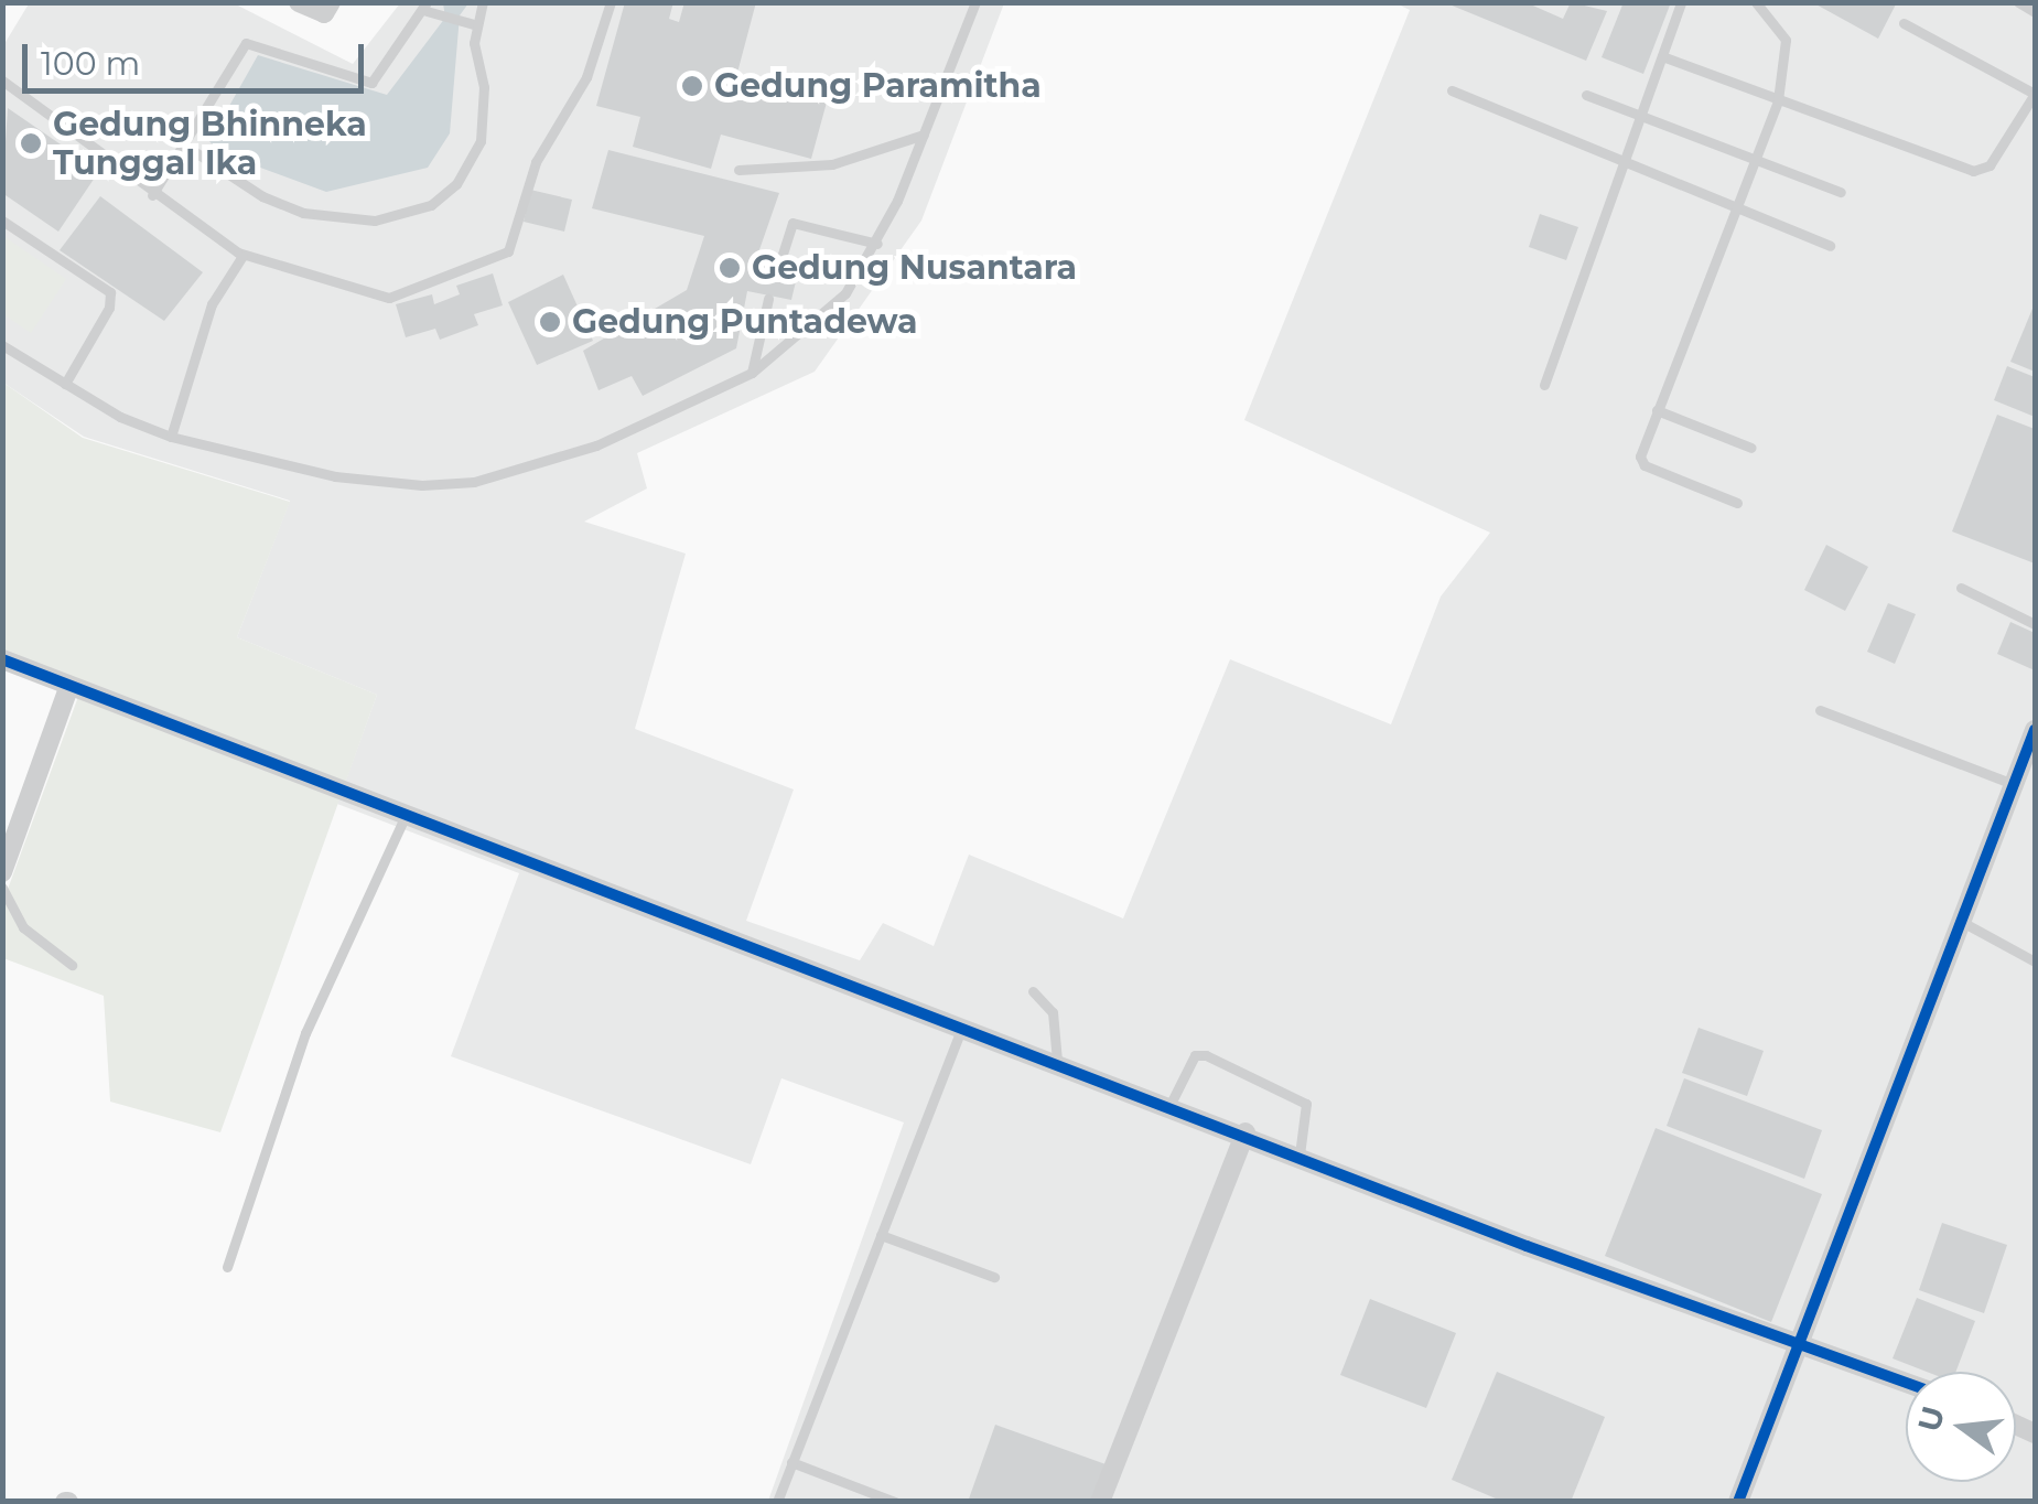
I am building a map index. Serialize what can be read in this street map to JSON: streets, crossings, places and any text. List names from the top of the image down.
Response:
{
  "places": [
    "Gedung Paramitha",
    "Gedung Bhinneka Tunggal Ika",
    "Gedung Nusantara",
    "Gedung Puntadewa"
  ],
  "scale_bar": "100 m",
  "north": "left"
}
